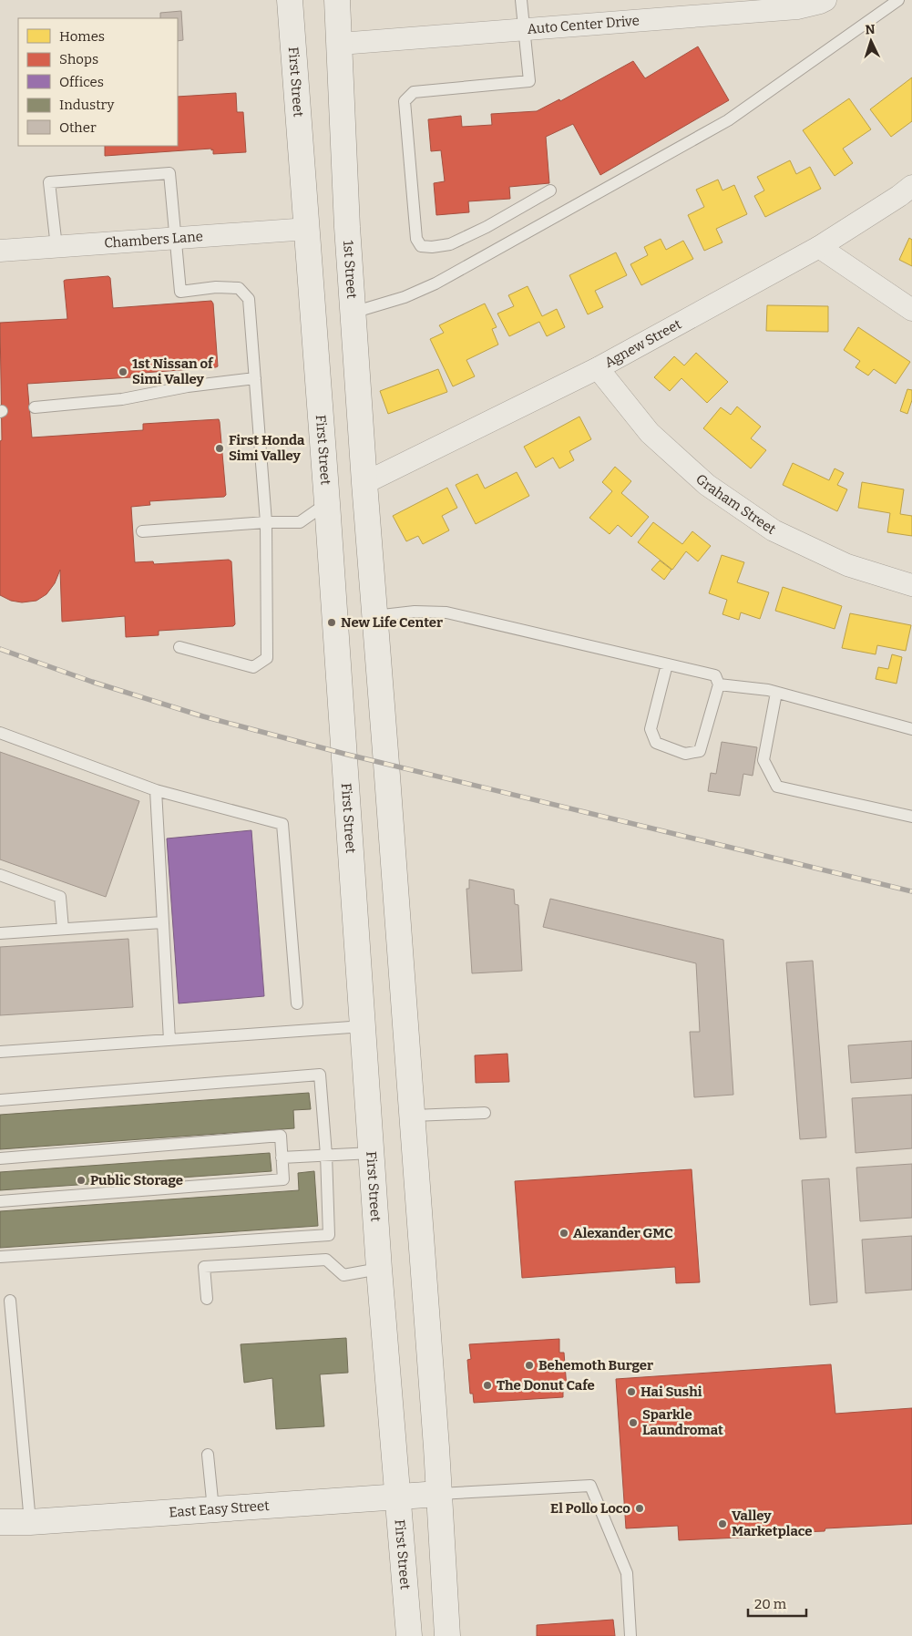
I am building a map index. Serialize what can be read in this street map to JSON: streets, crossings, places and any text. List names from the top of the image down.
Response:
{
  "streets": {
    "main road": ["First Street", "1st Street", "East Easy Street"],
    "street": [
      "Auto Center Drive",
      "Chambers Lane",
      "Agnew Street",
      "Graham Street"
    ]
  },
  "crossings": [
    ["First Street", "Chambers Lane"],
    ["First Street", "East Easy Street"],
    ["Agnew Street", "Graham Street"]
  ],
  "places": [
    "1st Nissan of Simi Valley",
    "First Honda Simi Valley",
    "New Life Center",
    "Public Storage",
    "Alexander GMC",
    "Behemoth Burger",
    "The Donut Cafe",
    "Hai Sushi",
    "Sparkle Laundromat",
    "El Pollo Loco",
    "Valley Marketplace"
  ],
  "legend": [
    "Homes",
    "Shops",
    "Offices",
    "Industry",
    "Other"
  ],
  "scale_bar": "20 m",
  "north": "top"
}
